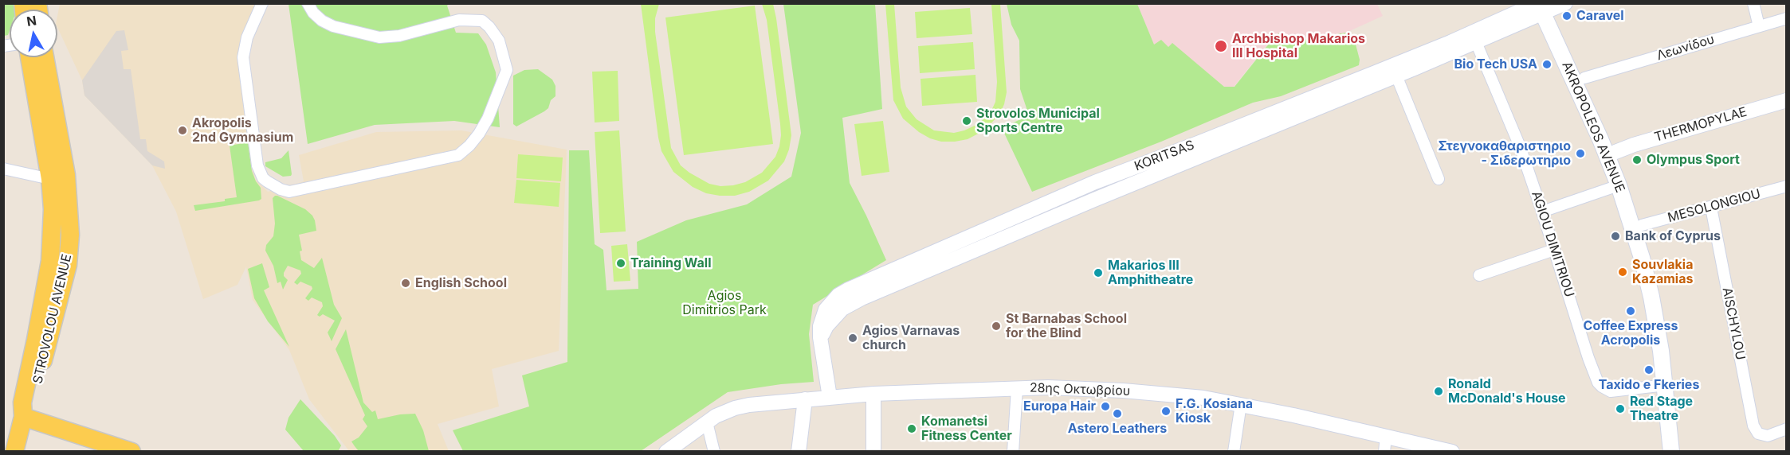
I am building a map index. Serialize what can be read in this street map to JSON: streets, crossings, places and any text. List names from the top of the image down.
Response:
{
  "streets": {
    "main road": ["AKROPOLEOS AVENUE", "STROVOLOU AVENUE"],
    "street": [
      "Λεωνίδου",
      "THERMOPYLAE",
      "KORITSAS",
      "MESOLONGIOU",
      "AGIOU DIMITRIOU",
      "AISCHYLOU",
      "28ης Οκτωβρίου"
    ]
  },
  "crossings": [
    ["Λεωνίδου", "AKROPOLEOS AVENUE"],
    ["THERMOPYLAE", "AKROPOLEOS AVENUE"],
    ["AKROPOLEOS AVENUE", "KORITSAS"],
    ["AKROPOLEOS AVENUE", "MESOLONGIOU"],
    ["AKROPOLEOS AVENUE", "AGIOU DIMITRIOU"],
    ["KORITSAS", "AGIOU DIMITRIOU"],
    ["KORITSAS", "28ης Οκτωβρίου"],
    ["MESOLONGIOU", "AISCHYLOU"]
  ],
  "parks": ["Agios Dimitrios Park"],
  "places": [
    "Caravel",
    "Archbishop Makarios III Hospital",
    "Bio Tech USA",
    "Strovolos Municipal Sports Centre",
    "Akropolis 2nd Gymnasium",
    "Στεγνοκαθαριστηριο - Σιδερωτηριο",
    "Olympus Sport",
    "Bank of Cyprus",
    "Training Wall",
    "Souvlakia Kazamias",
    "Makarios III Amphitheatre",
    "English School",
    "Coffee Express Acropolis",
    "St Barnabas School for the Blind",
    "Agios Varnavas church",
    "Taxido e Fkeries",
    "Ronald McDonald's House",
    "Europa Hair",
    "Red Stage Theatre",
    "F.G. Kosiana Kiosk",
    "Astero Leathers",
    "Komanetsi Fitness Center"
  ],
  "north": "top"
}
